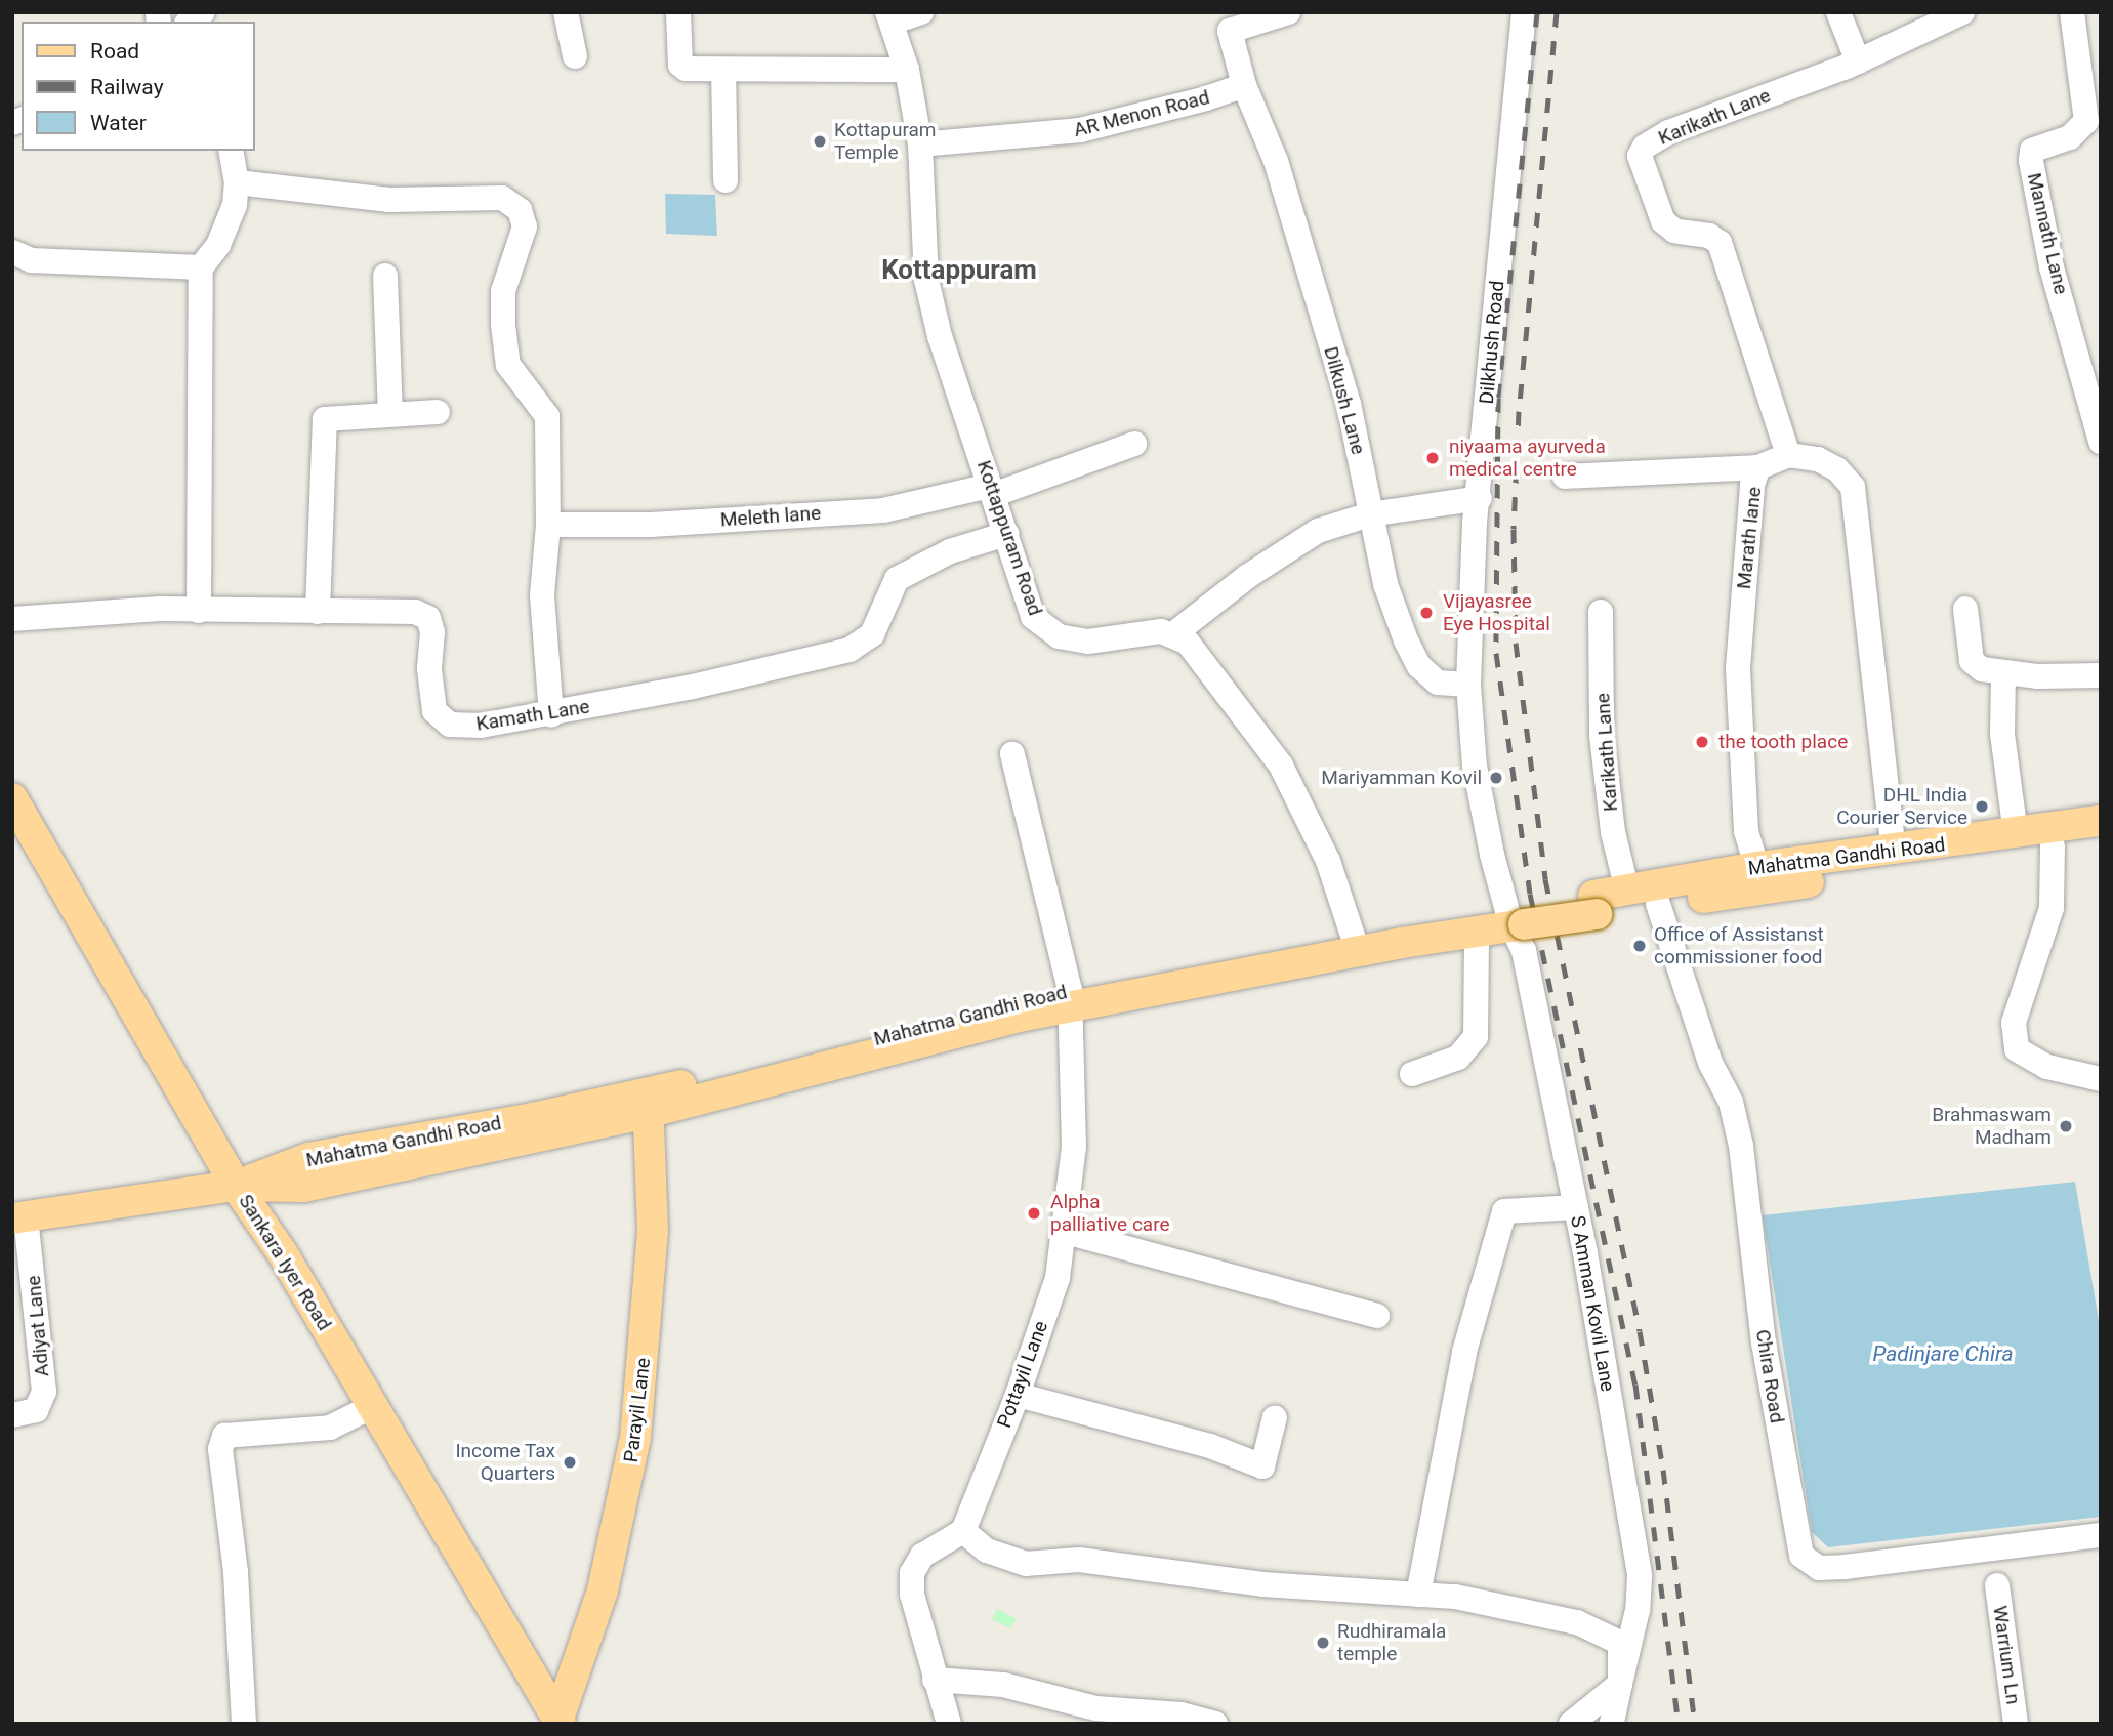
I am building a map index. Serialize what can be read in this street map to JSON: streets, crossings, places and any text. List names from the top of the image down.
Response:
{
  "streets": {
    "main road": ["Mahatma Gandhi Road", "Sankara Iyer Road", "Parayil Lane"],
    "street": [
      "AR Menon Road",
      "Karikath Lane",
      "Mannath Lane",
      "Dilkhush Road",
      "Dilkush Lane",
      "Meleth lane",
      "Kottappuram Road",
      "Marath lane",
      "Kamath Lane",
      "S Amman Kovil Lane",
      "Adiyat Lane",
      "Pottayil Lane",
      "Chira Road",
      "Warrium Ln"
    ]
  },
  "crossings": [
    ["AR Menon Road", "Dilkush Lane"],
    ["AR Menon Road", "Kottappuram Road"],
    ["Karikath Lane", "Marath lane"],
    ["Karikath Lane", "Mahatma Gandhi Road"],
    ["Dilkhush Road", "Dilkush Lane"],
    ["Dilkhush Road", "Mahatma Gandhi Road"],
    ["Dilkhush Road", "S Amman Kovil Lane"],
    ["Meleth lane", "Kottappuram Road"],
    ["Kottappuram Road", "Kamath Lane"],
    ["Marath lane", "Mahatma Gandhi Road"],
    ["Mahatma Gandhi Road", "Sankara Iyer Road"],
    ["Mahatma Gandhi Road", "S Amman Kovil Lane"],
    ["Mahatma Gandhi Road", "Adiyat Lane"],
    ["Mahatma Gandhi Road", "Pottayil Lane"],
    ["Mahatma Gandhi Road", "Chira Road"],
    ["Mahatma Gandhi Road", "Parayil Lane"],
    ["Sankara Iyer Road", "Parayil Lane"]
  ],
  "districts": ["Kottappuram"],
  "water": ["Padinjare Chira"],
  "places": [
    "Kottapuram Temple",
    "niyaama ayurveda medical centre",
    "Vijayasree Eye Hospital",
    "the tooth place",
    "Mariyamman Kovil",
    "DHL India Courier Service",
    "Office of Assistanst commissioner food",
    "Brahmaswam Madham",
    "Alpha palliative care",
    "Income Tax Quarters",
    "Rudhiramala temple"
  ],
  "legend": ["Road", "Railway", "Water"]
}
